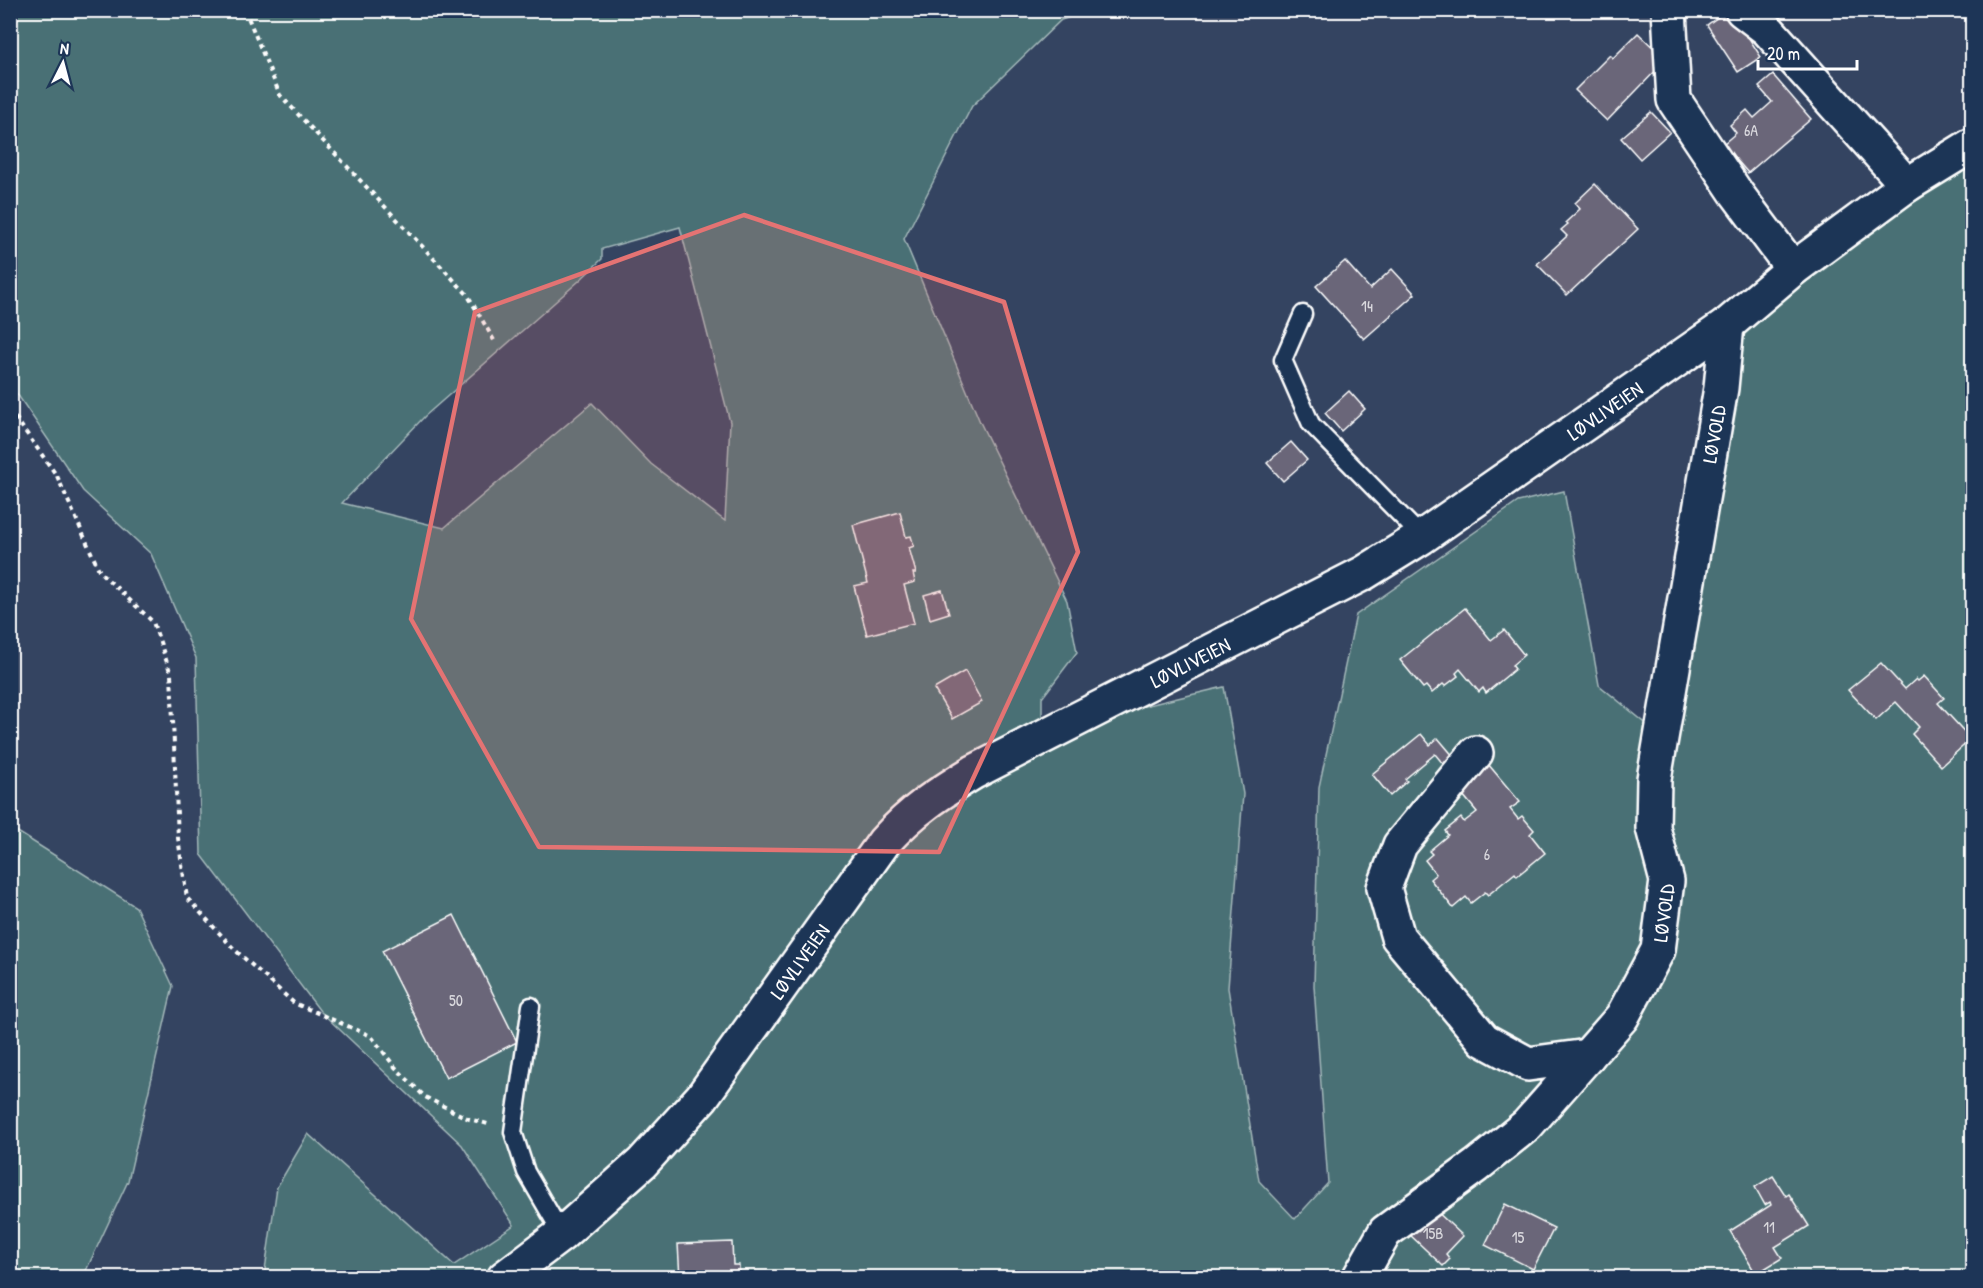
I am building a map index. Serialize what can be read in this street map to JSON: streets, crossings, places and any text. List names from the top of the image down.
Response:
{
  "streets": {
    "street": ["LØVLIVEIEN", "LØVOLD"]
  },
  "crossings": [
    ["LØVLIVEIEN", "LØVOLD"]
  ],
  "house_numbers": [
    "6A",
    "14",
    "6",
    "50",
    "11",
    "15B",
    "15"
  ],
  "scale_bar": "20 m",
  "north": "top"
}
